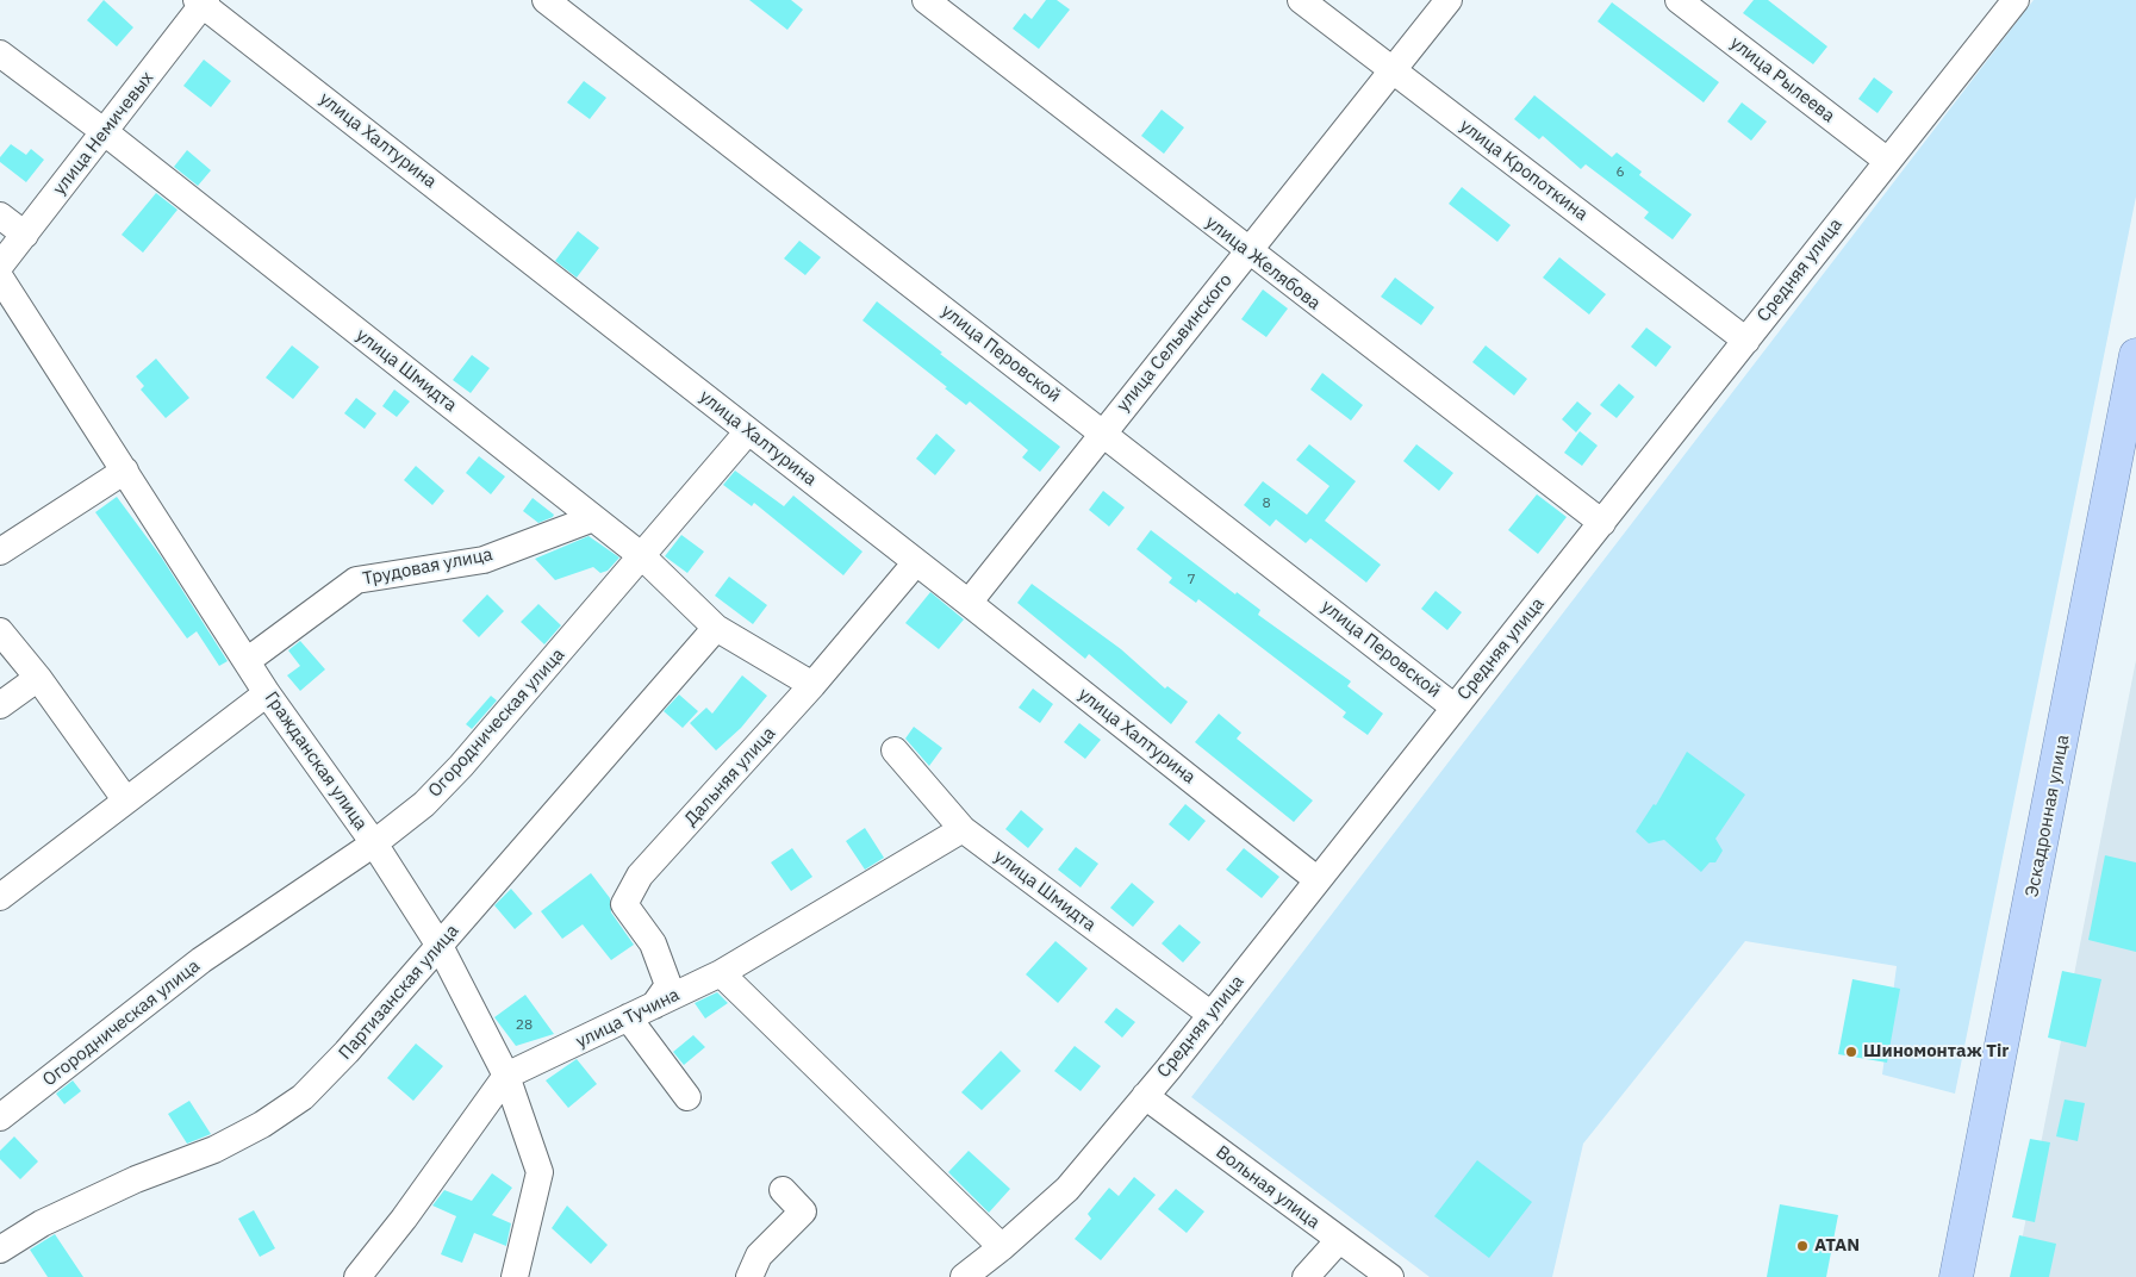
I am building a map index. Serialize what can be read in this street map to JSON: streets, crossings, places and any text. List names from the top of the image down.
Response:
{
  "streets": {
    "main road": ["Эскадронная улица"],
    "street": [
      "улица Рылеева",
      "улица Немичевых",
      "улица Халтурина",
      "улица Кропоткина",
      "улица Желябова",
      "Средняя улица",
      "улица Сельвинского",
      "улица Перовской",
      "улица Шмидта",
      "Трудовая улица",
      "Огородническая улица",
      "Гражданская улица",
      "Дальняя улица",
      "Партизанская улица",
      "улица Тучина",
      "Вольная улица"
    ]
  },
  "crossings": [
    ["улица Рылеева", "Средняя улица"],
    ["улица Немичевых", "улица Халтурина"],
    ["улица Немичевых", "улица Шмидта"],
    ["улица Халтурина", "Средняя улица"],
    ["улица Халтурина", "улица Сельвинского"],
    ["улица Халтурина", "Огородническая улица"],
    ["улица Халтурина", "Дальняя улица"],
    ["улица Кропоткина", "Средняя улица"],
    ["улица Кропоткина", "улица Сельвинского"],
    ["улица Желябова", "Средняя улица"],
    ["улица Желябова", "улица Сельвинского"],
    ["Средняя улица", "улица Перовской"],
    ["Средняя улица", "улица Шмидта"],
    ["Средняя улица", "Вольная улица"],
    ["улица Сельвинского", "улица Перовской"],
    ["улица Шмидта", "Трудовая улица"],
    ["улица Шмидта", "Огородническая улица"],
    ["улица Шмидта", "Дальняя улица"],
    ["улица Шмидта", "Партизанская улица"],
    ["улица Шмидта", "улица Тучина"],
    ["Трудовая улица", "Гражданская улица"],
    ["Огородническая улица", "Гражданская улица"],
    ["Гражданская улица", "Партизанская улица"],
    ["Гражданская улица", "улица Тучина"],
    ["Дальняя улица", "улица Тучина"]
  ],
  "places": ["Шиномонтаж Tir", "ATAN"],
  "house_numbers": [
    "6",
    "8",
    "7",
    "28"
  ]
}
